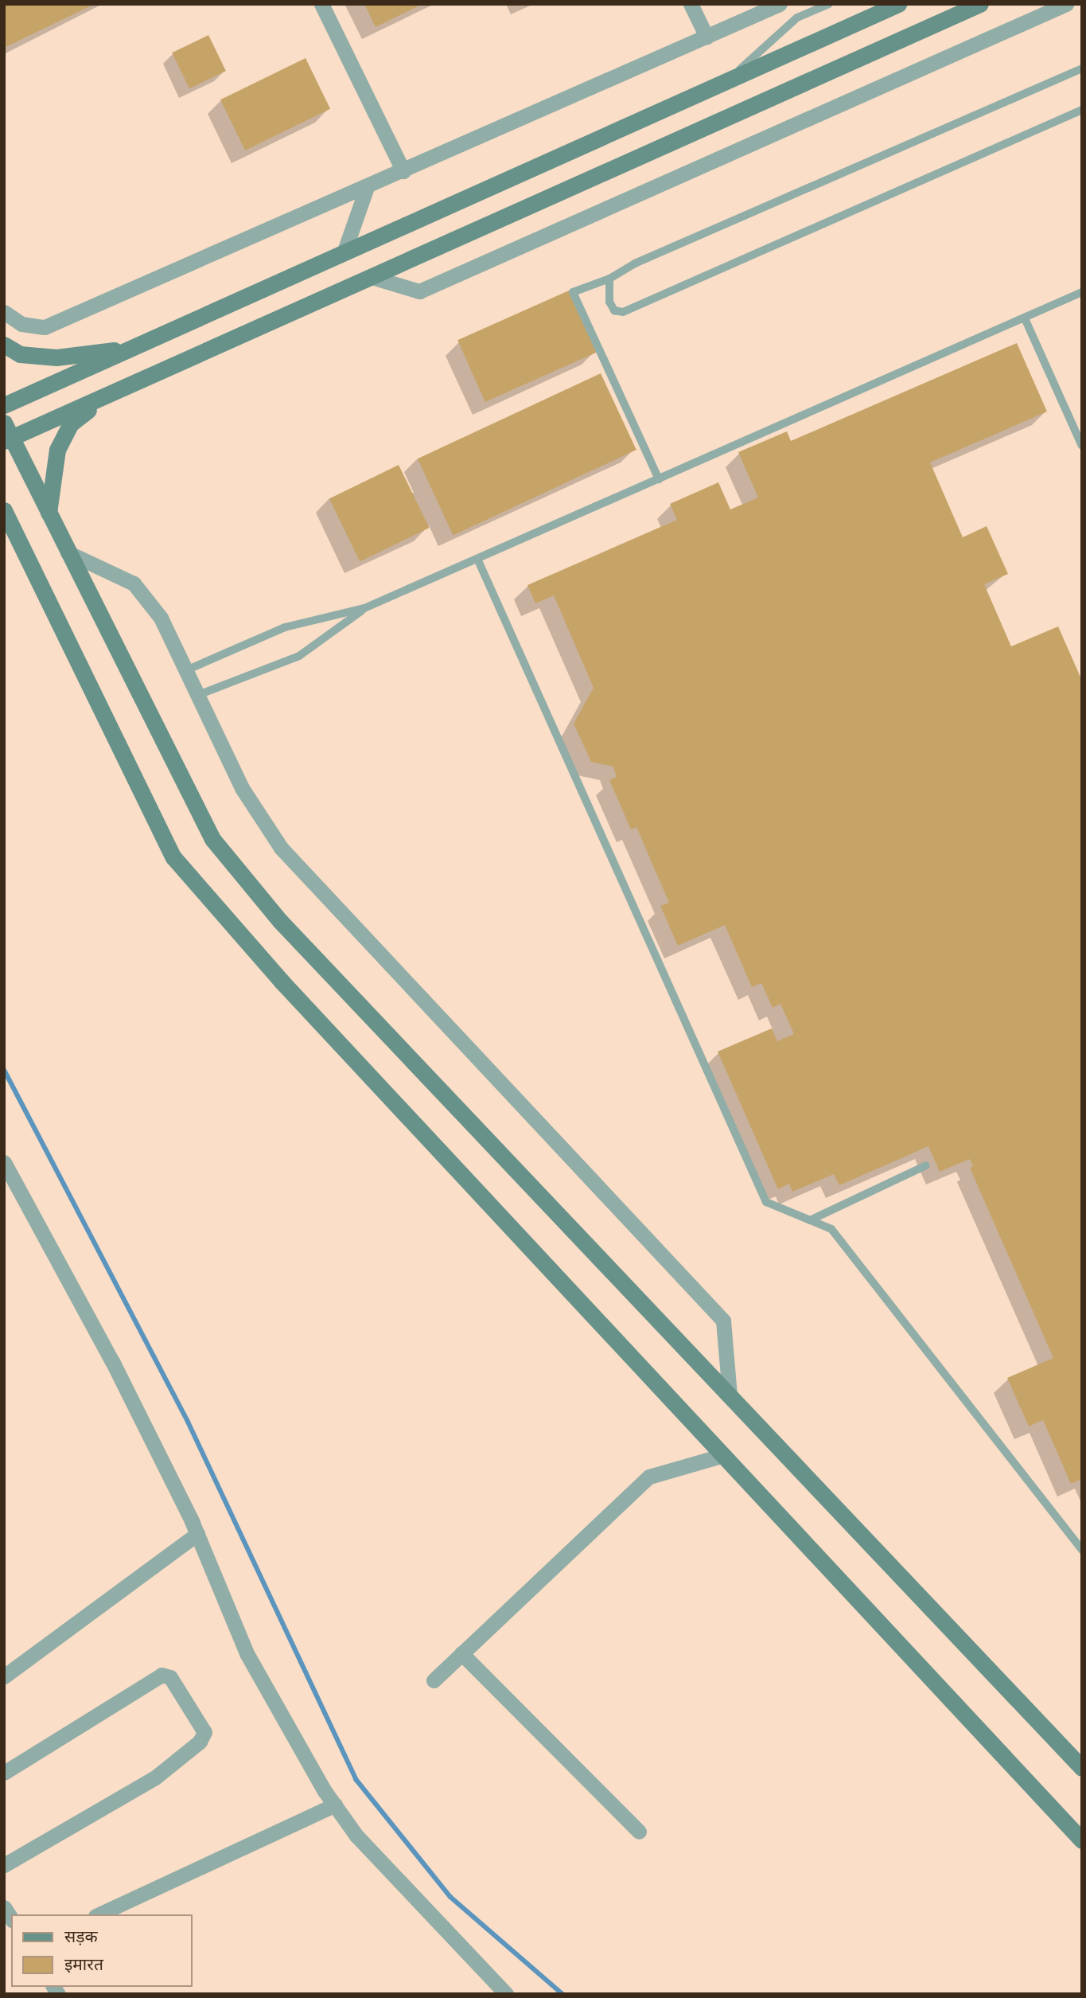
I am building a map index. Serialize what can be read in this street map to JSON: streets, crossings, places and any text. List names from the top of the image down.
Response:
{
  "legend": ["सड़क", "इमारत"]
}
